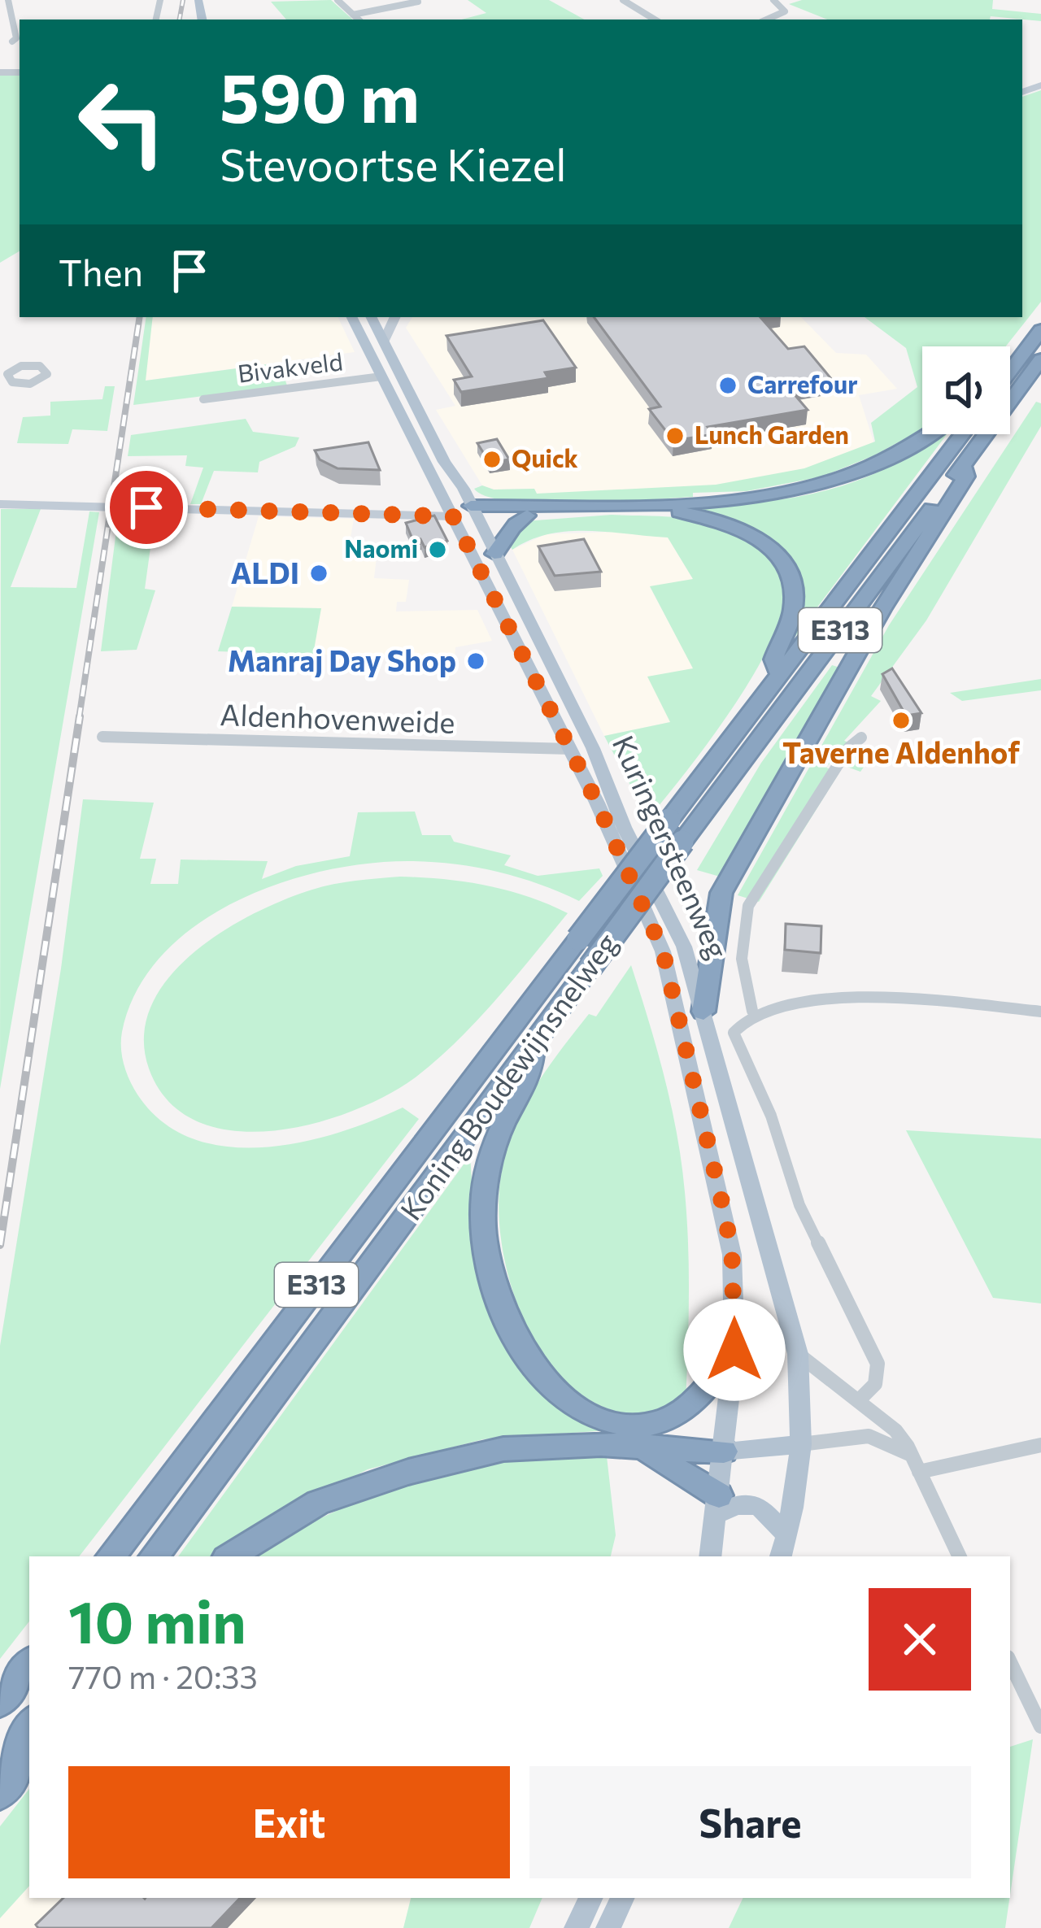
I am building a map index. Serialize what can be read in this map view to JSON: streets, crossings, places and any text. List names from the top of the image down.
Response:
{
  "streets": {
    "highway": ["E313", "Koning Boudewijnsnelweg"],
    "main road": ["Kuringersteenweg"],
    "street": ["Bivakveld", "Aldenhovenweide"]
  },
  "crossings": [
    ["Bivakveld", "Kuringersteenweg"],
    ["Aldenhovenweide", "Kuringersteenweg"]
  ],
  "places": [
    "Carrefour",
    "Lunch Garden",
    "Quick",
    "Naomi",
    "ALDI",
    "Manraj Day Shop",
    "Taverne Aldenhof"
  ],
  "page": {
    "turn": ["590 m", "Stevoortse Kiezel"],
    "then": "Then",
    "heading": ["10 min", "770 m · 20:33"],
    "buttons": ["Exit", "Share"]
  }
}
